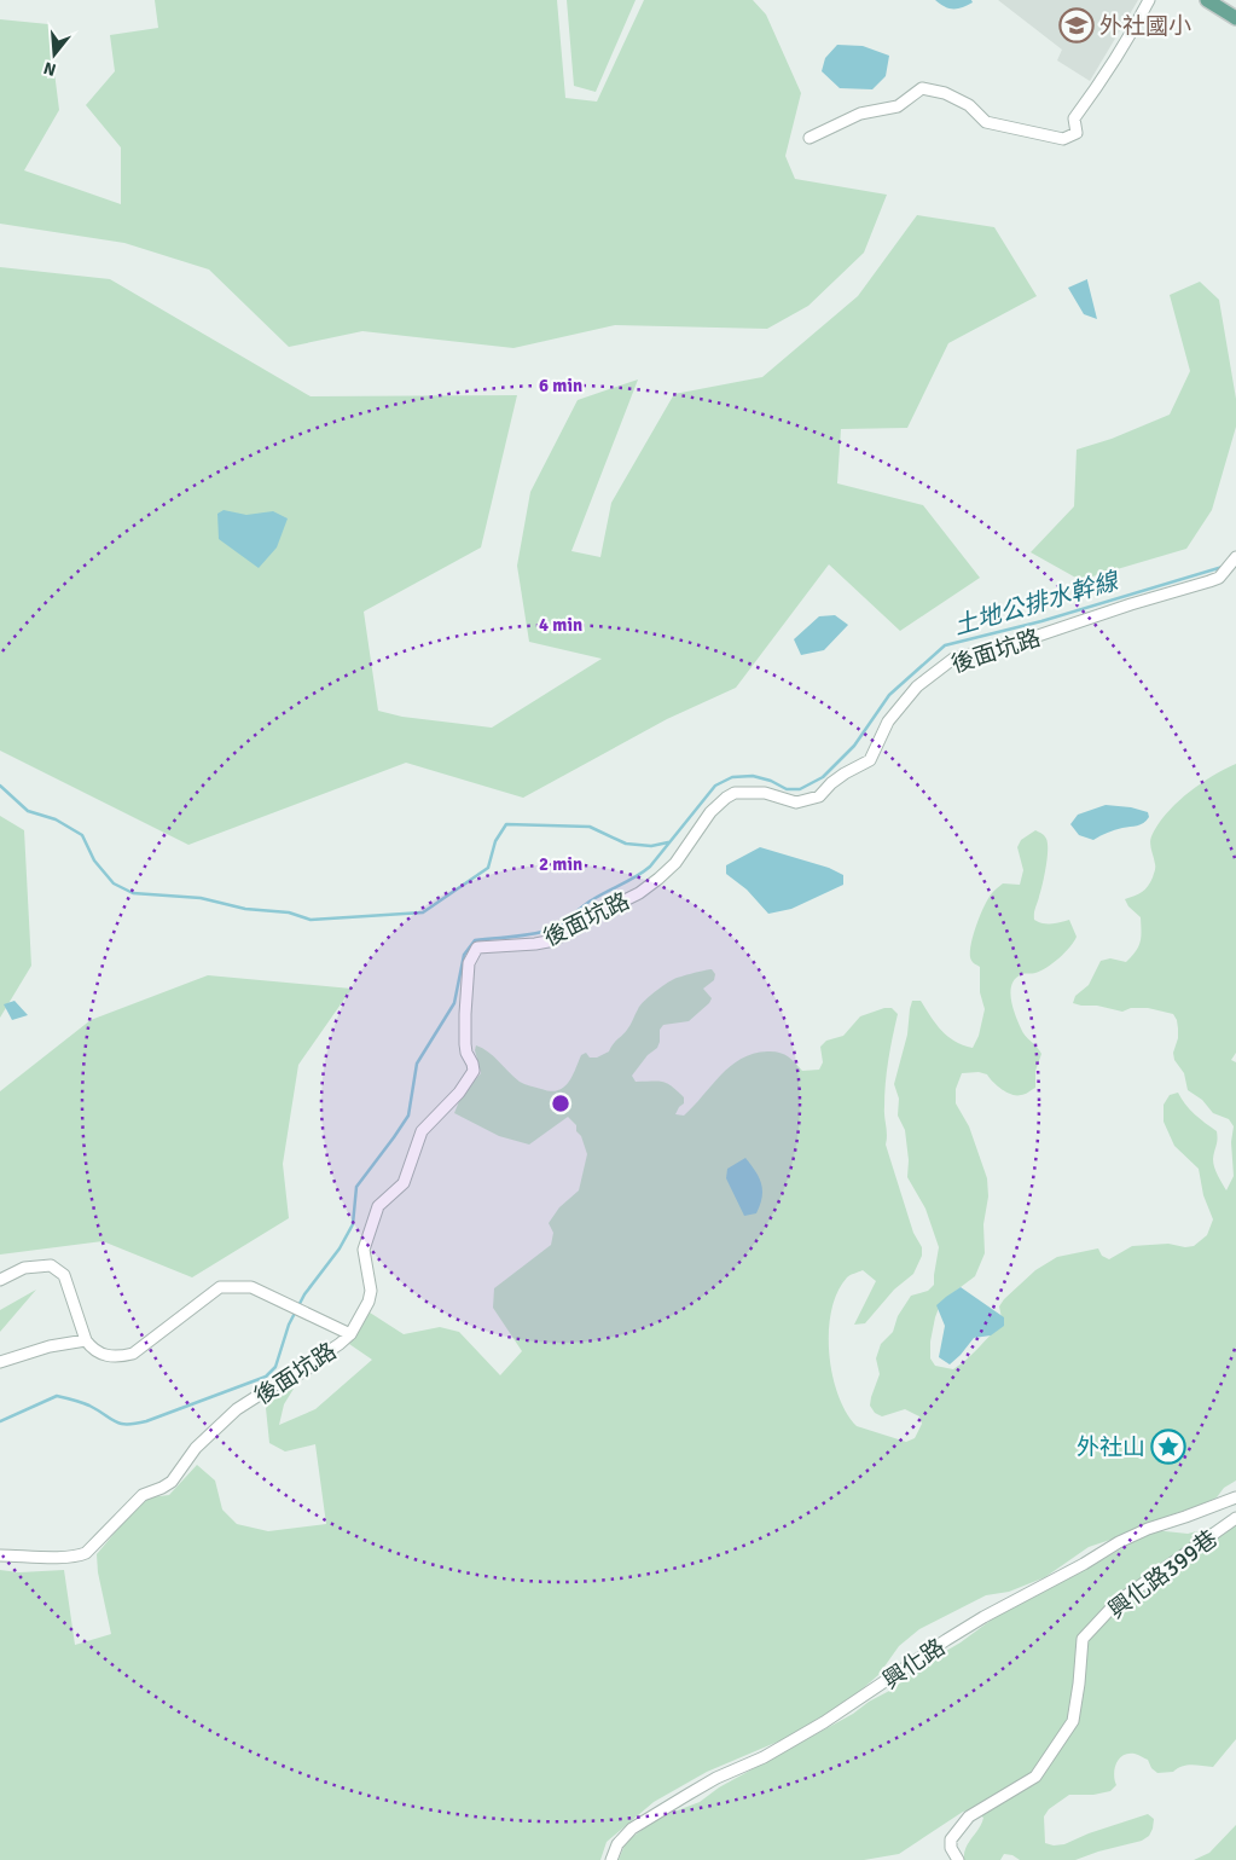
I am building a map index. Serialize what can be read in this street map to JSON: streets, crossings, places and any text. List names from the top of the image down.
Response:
{
  "streets": {
    "street": ["後面坑路", "興化路399巷", "興化路"]
  },
  "water": ["土地公排水幹線"],
  "places": {
    "school or university": ["外社國小"],
    "place": ["外社山"]
  },
  "north": "bottom",
  "rings": ["6 min", "4 min", "2 min"]
}
